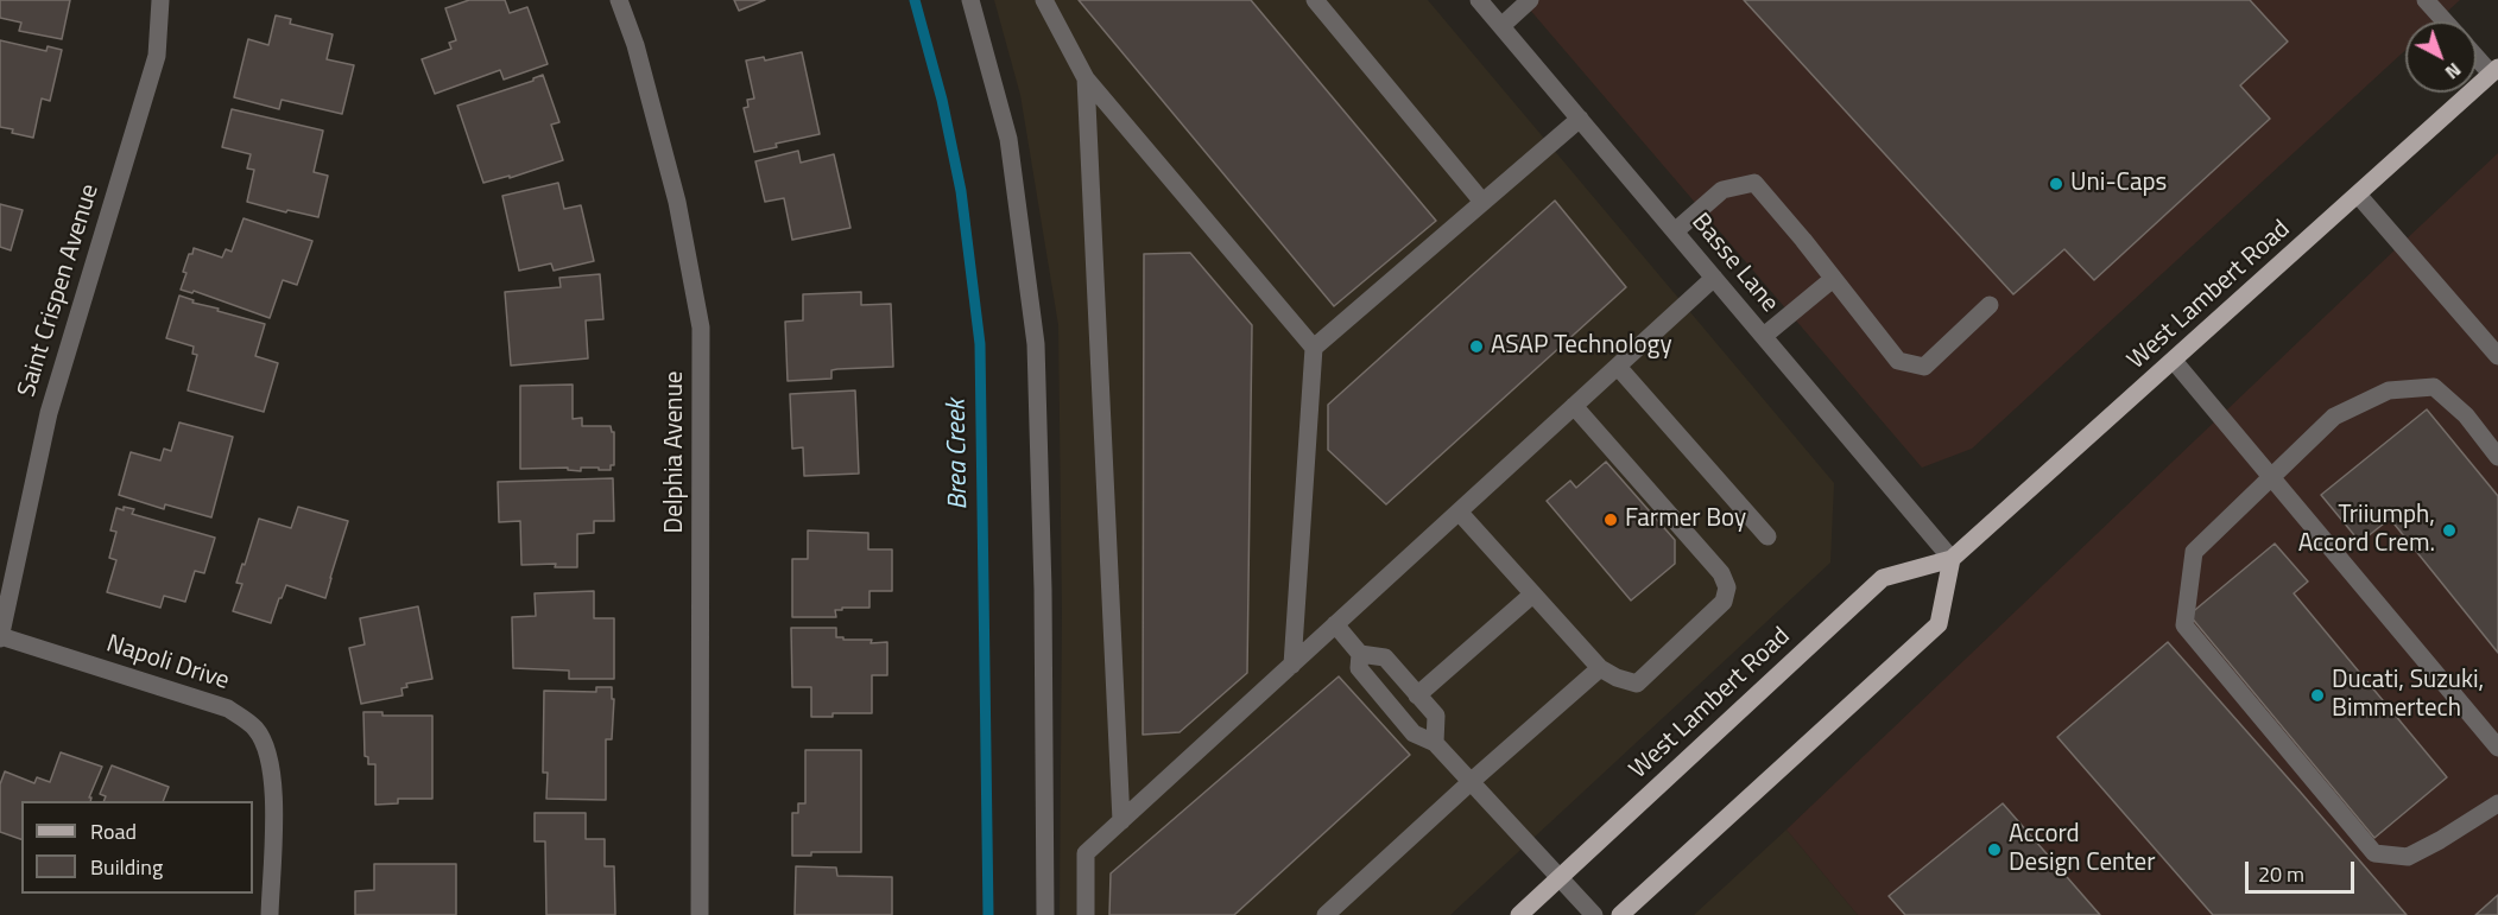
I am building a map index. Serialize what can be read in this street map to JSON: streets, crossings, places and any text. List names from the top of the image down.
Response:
{
  "streets": {
    "main road": ["West Lambert Road"],
    "street": [
      "Basse Lane",
      "Saint Crispen Avenue",
      "Delphia Avenue",
      "Napoli Drive"
    ]
  },
  "crossings": [
    ["Basse Lane", "West Lambert Road"],
    ["Saint Crispen Avenue", "Napoli Drive"]
  ],
  "water": ["Brea Creek"],
  "places": [
    "Uni-Caps",
    "ASAP Technology",
    "Farmer Boy",
    "Triiumph, Accord Crem.",
    "Ducati, Suzuki, Bimmertech",
    "Accord Design Center"
  ],
  "legend": ["Road", "Building"],
  "scale_bar": "20 m",
  "north": "bottom right"
}
